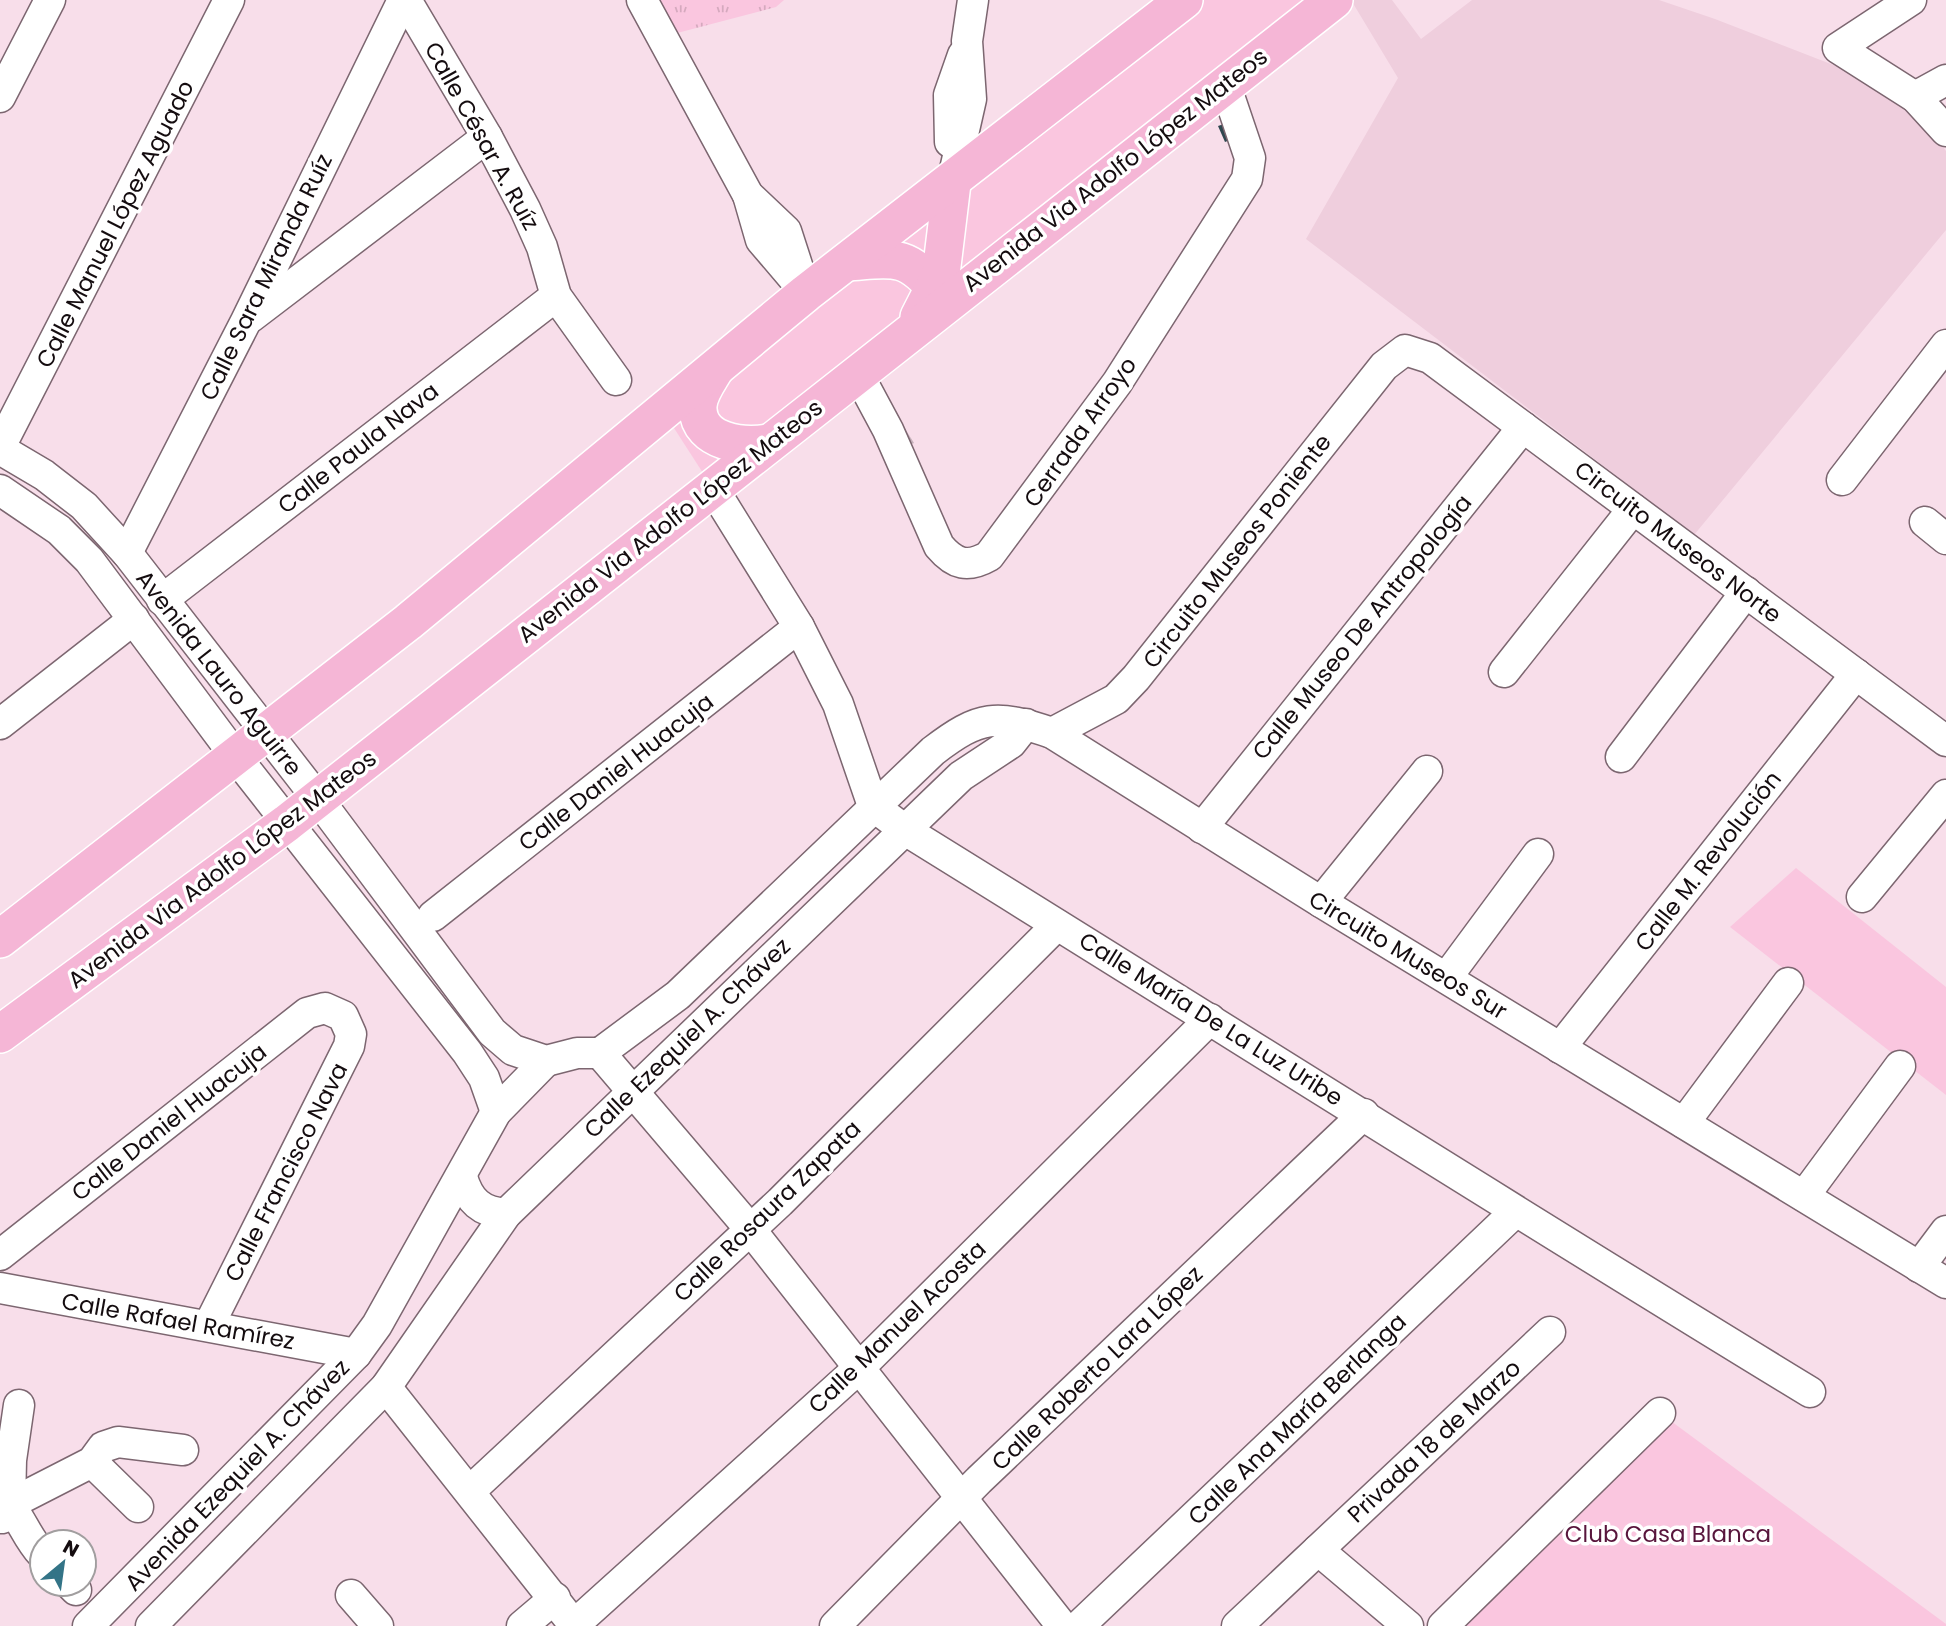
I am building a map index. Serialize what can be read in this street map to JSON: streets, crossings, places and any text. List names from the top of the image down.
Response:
{
  "streets": {
    "main road": ["Avenida Via Adolfo López Mateos"],
    "street": [
      "Calle César A. Ruíz",
      "Calle Manuel López Aguado",
      "Calle Sara Miranda Ruíz",
      "Cerrada Arroyo",
      "Calle Paula Nava",
      "Circuito Museos Norte",
      "Circuito Museos Poniente",
      "Calle Museo De Antropología",
      "Avenida Lauro Aguirre",
      "Calle Daniel Huacuja",
      "Calle M. Revolución",
      "Circuito Museos Sur",
      "Calle María De La Luz Uribe",
      "Calle Ezequiel A. Chávez",
      "Calle Francisco Nava",
      "Calle Rosaura Zapata",
      "Calle Rafael Ramírez",
      "Calle Manuel Acosta",
      "Calle Roberto Lara López",
      "Calle Ana María Berlanga",
      "Privada 18 de Marzo",
      "Avenida Ezequiel A. Chávez"
    ]
  },
  "crossings": [
    ["Calle César A. Ruíz", "Calle Sara Miranda Ruíz"],
    ["Calle César A. Ruíz", "Calle Paula Nava"],
    ["Avenida Via Adolfo López Mateos", "Cerrada Arroyo"],
    ["Avenida Via Adolfo López Mateos", "Avenida Lauro Aguirre"],
    ["Calle Manuel López Aguado", "Avenida Lauro Aguirre"],
    ["Calle Sara Miranda Ruíz", "Avenida Lauro Aguirre"],
    ["Calle Paula Nava", "Avenida Lauro Aguirre"],
    ["Circuito Museos Norte", "Circuito Museos Poniente"],
    ["Circuito Museos Norte", "Calle Museo De Antropología"],
    ["Circuito Museos Norte", "Calle M. Revolución"],
    ["Circuito Museos Poniente", "Circuito Museos Sur"],
    ["Circuito Museos Poniente", "Calle Ezequiel A. Chávez"],
    ["Calle Museo De Antropología", "Circuito Museos Sur"],
    ["Calle Daniel Huacuja", "Calle Francisco Nava"],
    ["Calle M. Revolución", "Circuito Museos Sur"],
    ["Circuito Museos Sur", "Calle Ezequiel A. Chávez"],
    ["Calle María De La Luz Uribe", "Calle Ezequiel A. Chávez"],
    ["Calle María De La Luz Uribe", "Calle Rosaura Zapata"],
    ["Calle María De La Luz Uribe", "Calle Manuel Acosta"],
    ["Calle María De La Luz Uribe", "Calle Roberto Lara López"],
    ["Calle María De La Luz Uribe", "Calle Ana María Berlanga"],
    ["Calle Ezequiel A. Chávez", "Avenida Ezequiel A. Chávez"],
    ["Calle Francisco Nava", "Calle Rafael Ramírez"],
    ["Calle Rafael Ramírez", "Avenida Ezequiel A. Chávez"]
  ],
  "parks": ["Club Casa Blanca"],
  "north": "top right"
}
